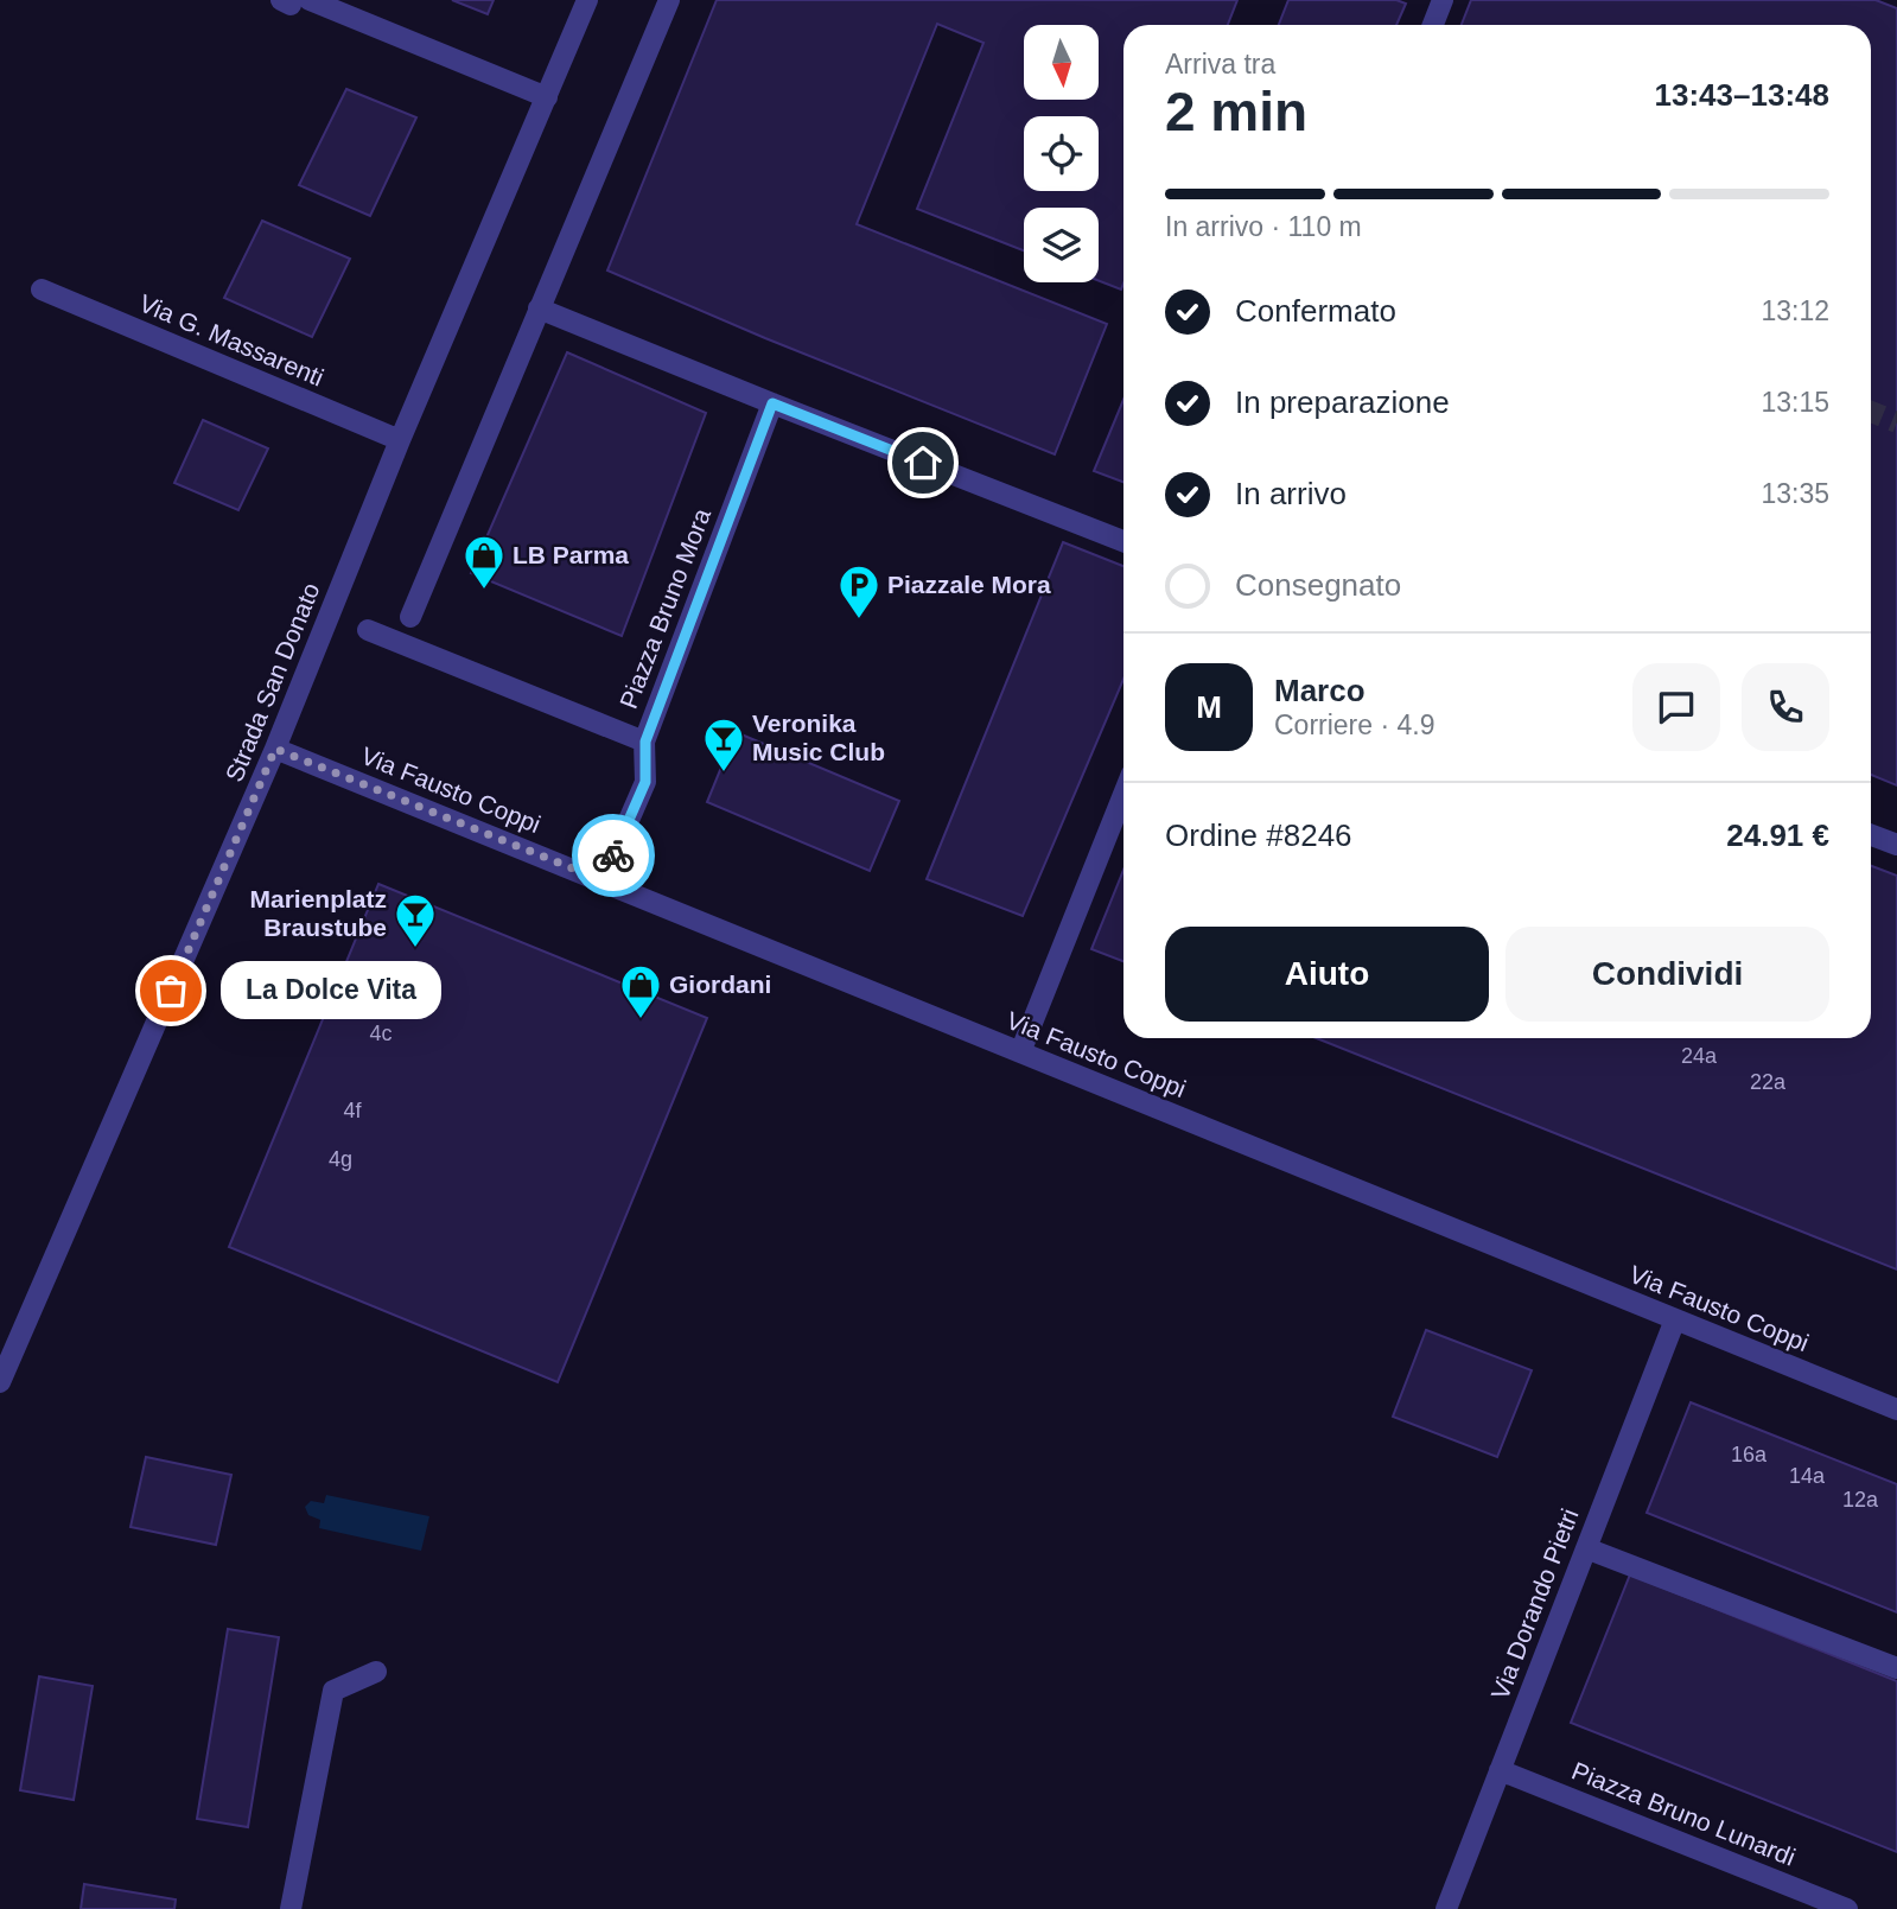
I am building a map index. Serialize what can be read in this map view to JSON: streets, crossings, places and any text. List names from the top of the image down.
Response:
{
  "streets": {
    "street": [
      "Via G. Massarenti",
      "Piazza Bruno Mora",
      "Strada San Donato",
      "Via Fausto Coppi",
      "Via Dorando Pietri",
      "Piazza Bruno Lunardi"
    ]
  },
  "crossings": [
    ["Via G. Massarenti", "Strada San Donato"],
    ["Strada San Donato", "Via Fausto Coppi"],
    ["Via Fausto Coppi", "Via Dorando Pietri"],
    ["Via Dorando Pietri", "Piazza Bruno Lunardi"]
  ],
  "places": {
    "shop": ["LB Parma", "Giordani"],
    "parking": ["Piazzale Mora"],
    "bar": ["Veronika Music Club", "Marienplatz Braustube"],
    "other": ["La Dolce Vita"]
  },
  "house_numbers": [
    "4c",
    "24a",
    "22a",
    "4f",
    "4g",
    "16a",
    "14a",
    "12a"
  ],
  "north": "bottom",
  "page": {
    "heading": ["2 min", "Arriva tra", "13:43–13:48"],
    "panel": [
      "Marco",
      "Corriere · 4.9",
      "Ordine #8246",
      "24.91 €"
    ],
    "bar": "In arrivo · 110 m",
    "list": [
      ["Confermato", "13:12"],
      ["In preparazione", "13:15"],
      ["In arrivo", "13:35"],
      "Consegnato"
    ],
    "round": "M",
    "buttons": ["Aiuto", "Condividi"],
    "bubble": "La Dolce Vita"
  }
}
